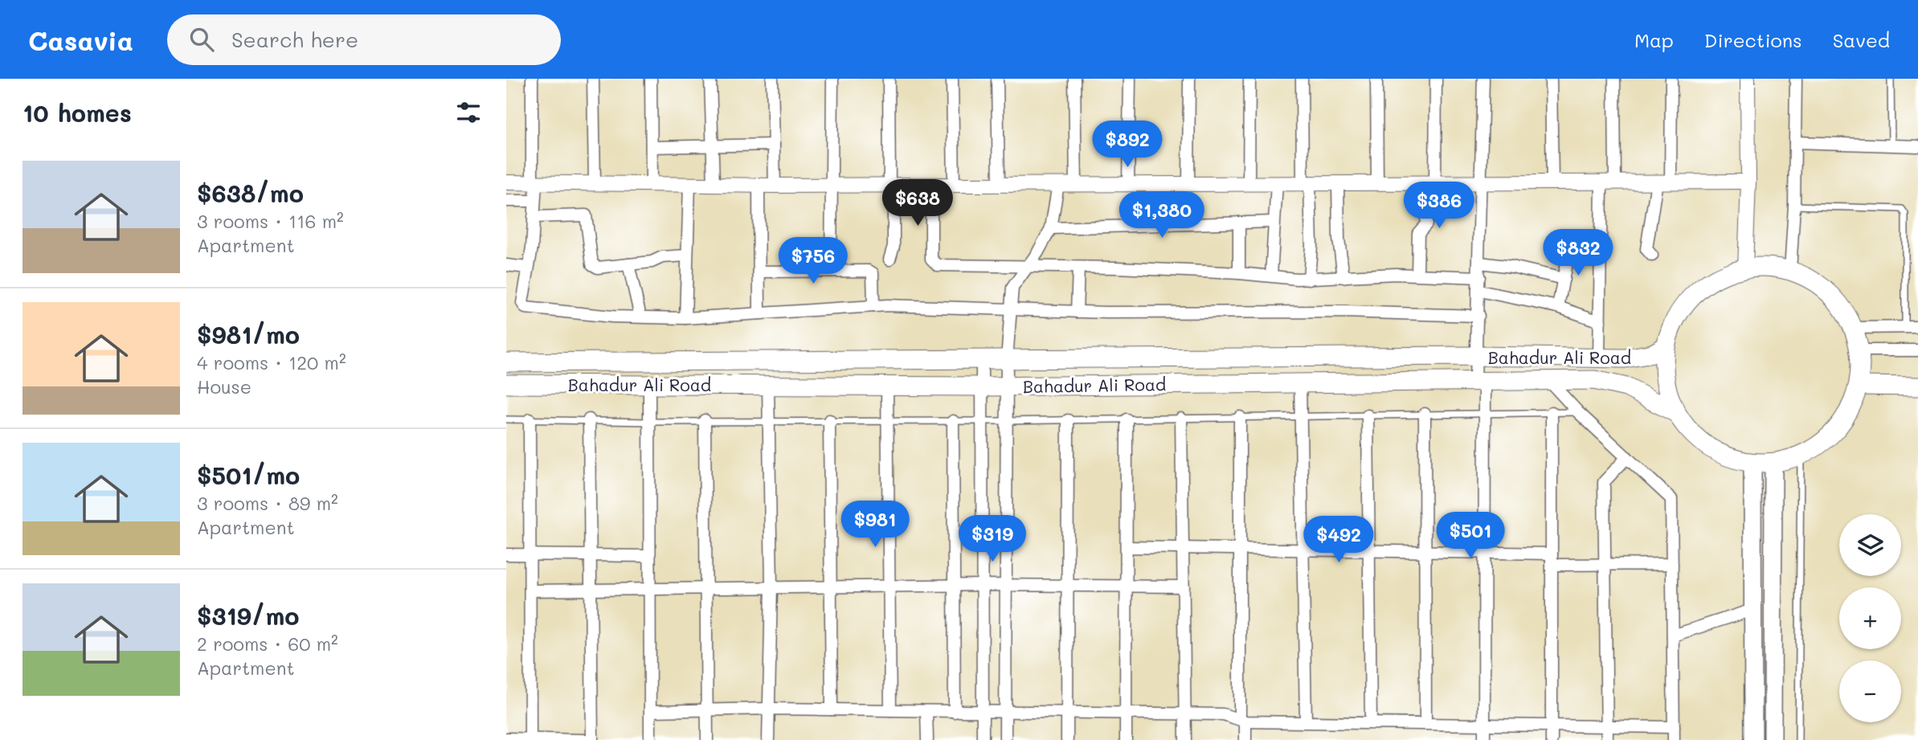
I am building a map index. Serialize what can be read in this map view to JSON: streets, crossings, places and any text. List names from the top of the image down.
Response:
{
  "streets": {
    "main road": ["Bahadur Ali Road"]
  },
  "page": {
    "header": "Casavia",
    "search": "Search here",
    "nav": ["Map", "Directions", "Saved"],
    "heading": "10 homes",
    "price": [
      "$892",
      "$638",
      "$386",
      "$1,380",
      "$832",
      "$756",
      "$981",
      "$501",
      "$319",
      "$492"
    ],
    "list": [
      {
        "name": "$638/mo",
        "note": "3 rooms · 116 m² · Apartment"
      },
      {
        "name": "$981/mo",
        "note": "4 rooms · 120 m² · House"
      },
      {
        "name": "$501/mo",
        "note": "3 rooms · 89 m² · Apartment"
      },
      {
        "name": "$319/mo",
        "note": "2 rooms · 60 m² · Apartment"
      }
    ],
    "map_buttons": ["+", "−"]
  }
}
